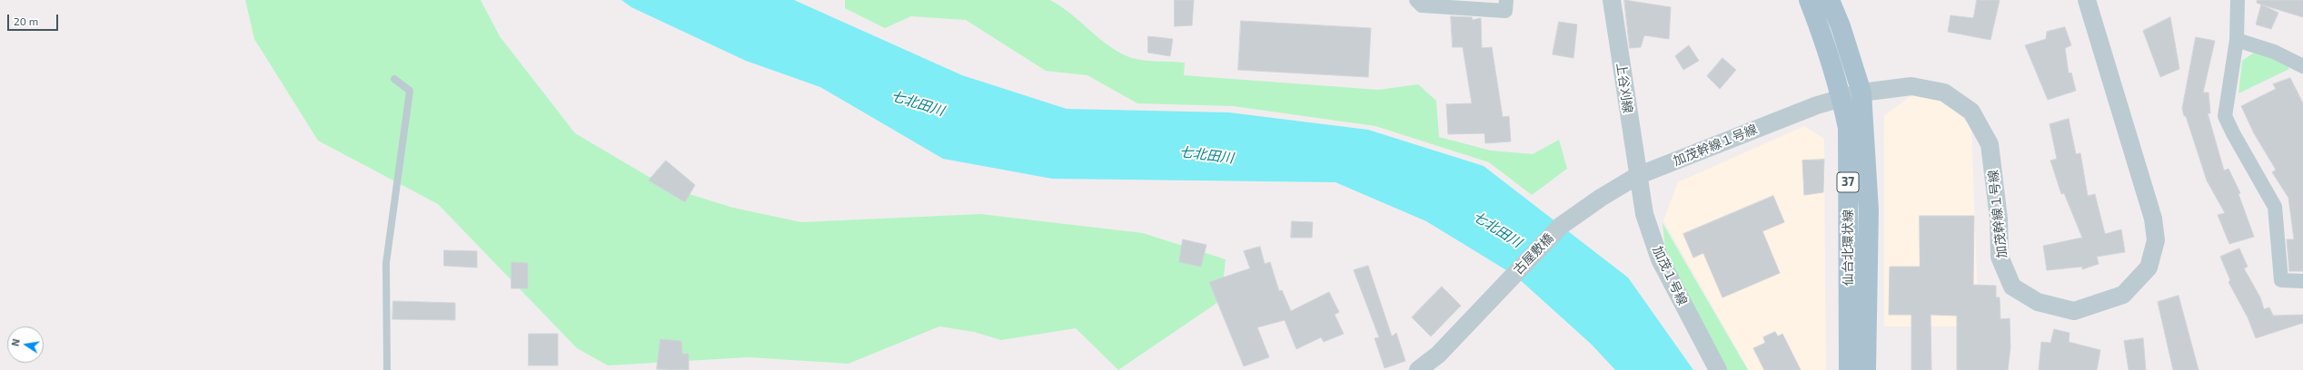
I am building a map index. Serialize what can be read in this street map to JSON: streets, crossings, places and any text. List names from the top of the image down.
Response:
{
  "streets": {
    "main road": ["37", "仙台北環状線"],
    "street": [
      "上谷刈線",
      "加茂幹線１号線",
      "古屋敷橋",
      "加茂１号線"
    ]
  },
  "crossings": [
    ["上谷刈線", "加茂幹線１号線"],
    ["上谷刈線", "加茂１号線"],
    ["加茂幹線１号線", "仙台北環状線"],
    ["加茂幹線１号線", "古屋敷橋"],
    ["加茂幹線１号線", "加茂１号線"]
  ],
  "water": ["七北田川"],
  "scale_bar": "20 m",
  "north": "left"
}
